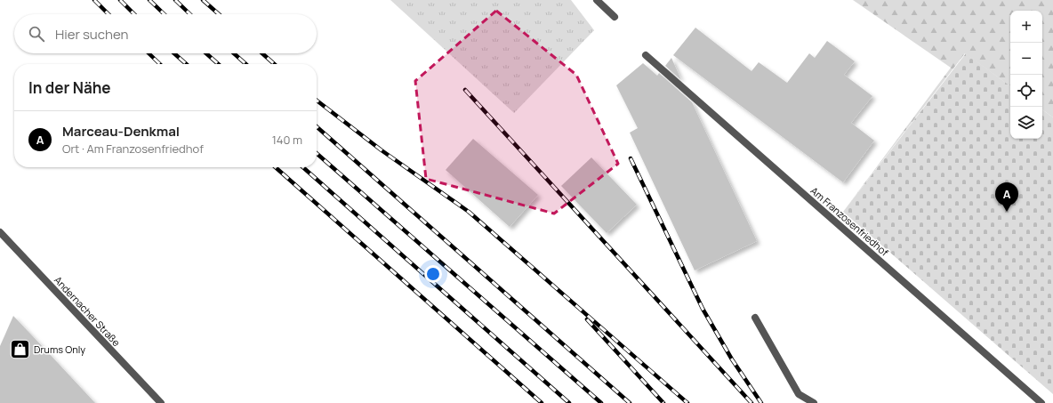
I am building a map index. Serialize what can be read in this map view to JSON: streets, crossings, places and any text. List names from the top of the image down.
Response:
{
  "streets": {
    "street": ["Am Franzosenfriedhof", "Andernacher Straße"]
  },
  "places": {
    "shop": ["Drums Only"]
  },
  "page": {
    "map_buttons": ["+", "−"],
    "search": "Hier suchen",
    "heading": "In der Nähe",
    "list": [
      {
        "mark": "A",
        "name": "Marceau-Denkmal",
        "note": "Ort · Am Franzosenfriedhof",
        "value": "140 m"
      }
    ],
    "pins": "A"
  }
}
